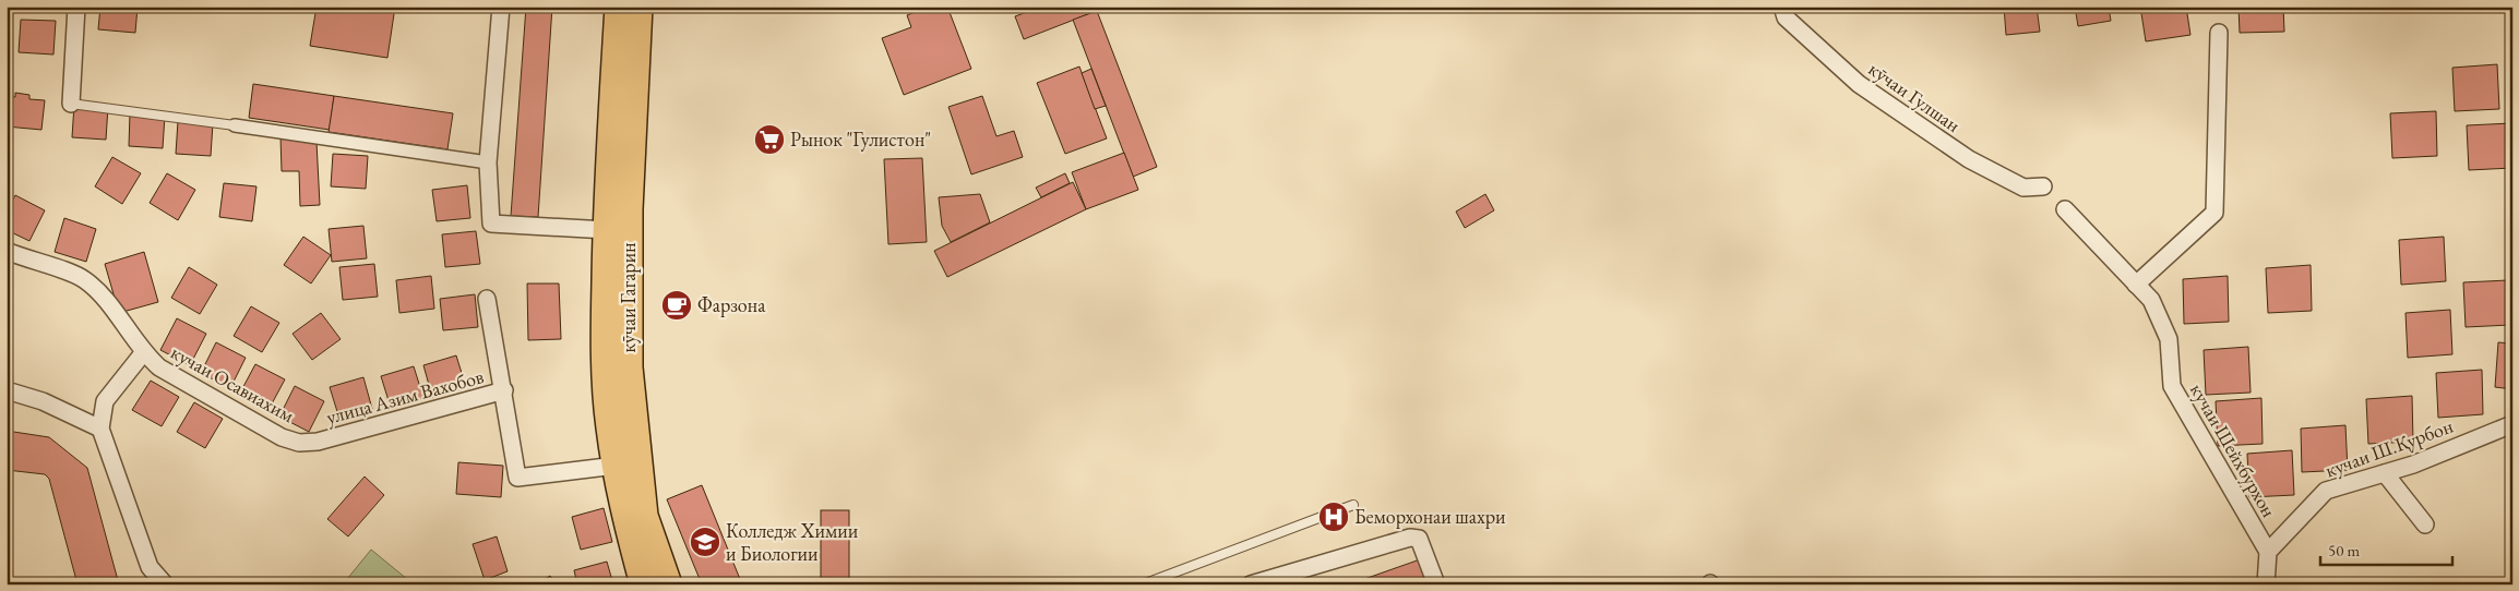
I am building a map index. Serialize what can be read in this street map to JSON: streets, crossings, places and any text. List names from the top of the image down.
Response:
{
  "streets": {
    "highway": ["кӯчаи Гагарин"],
    "street": [
      "кӯчаи Гулшан",
      "кучаи Осавиахим",
      "улица Азим Вахобов",
      "кучаи Ш.Қурбон",
      "кучаи Шейхбурхон"
    ]
  },
  "crossings": [
    ["кучаи Осавиахим", "улица Азим Вахобов"],
    ["кучаи Ш.Қурбон", "кучаи Шейхбурхон"]
  ],
  "places": {
    "supermarket": ["Рынок \"Гулистон\""],
    "cafe": ["Фарзона"],
    "hospital": ["Беморхонаи шахри"],
    "school or university": ["Колледж Химии и Биологии"]
  },
  "scale_bar": "50 m"
}
